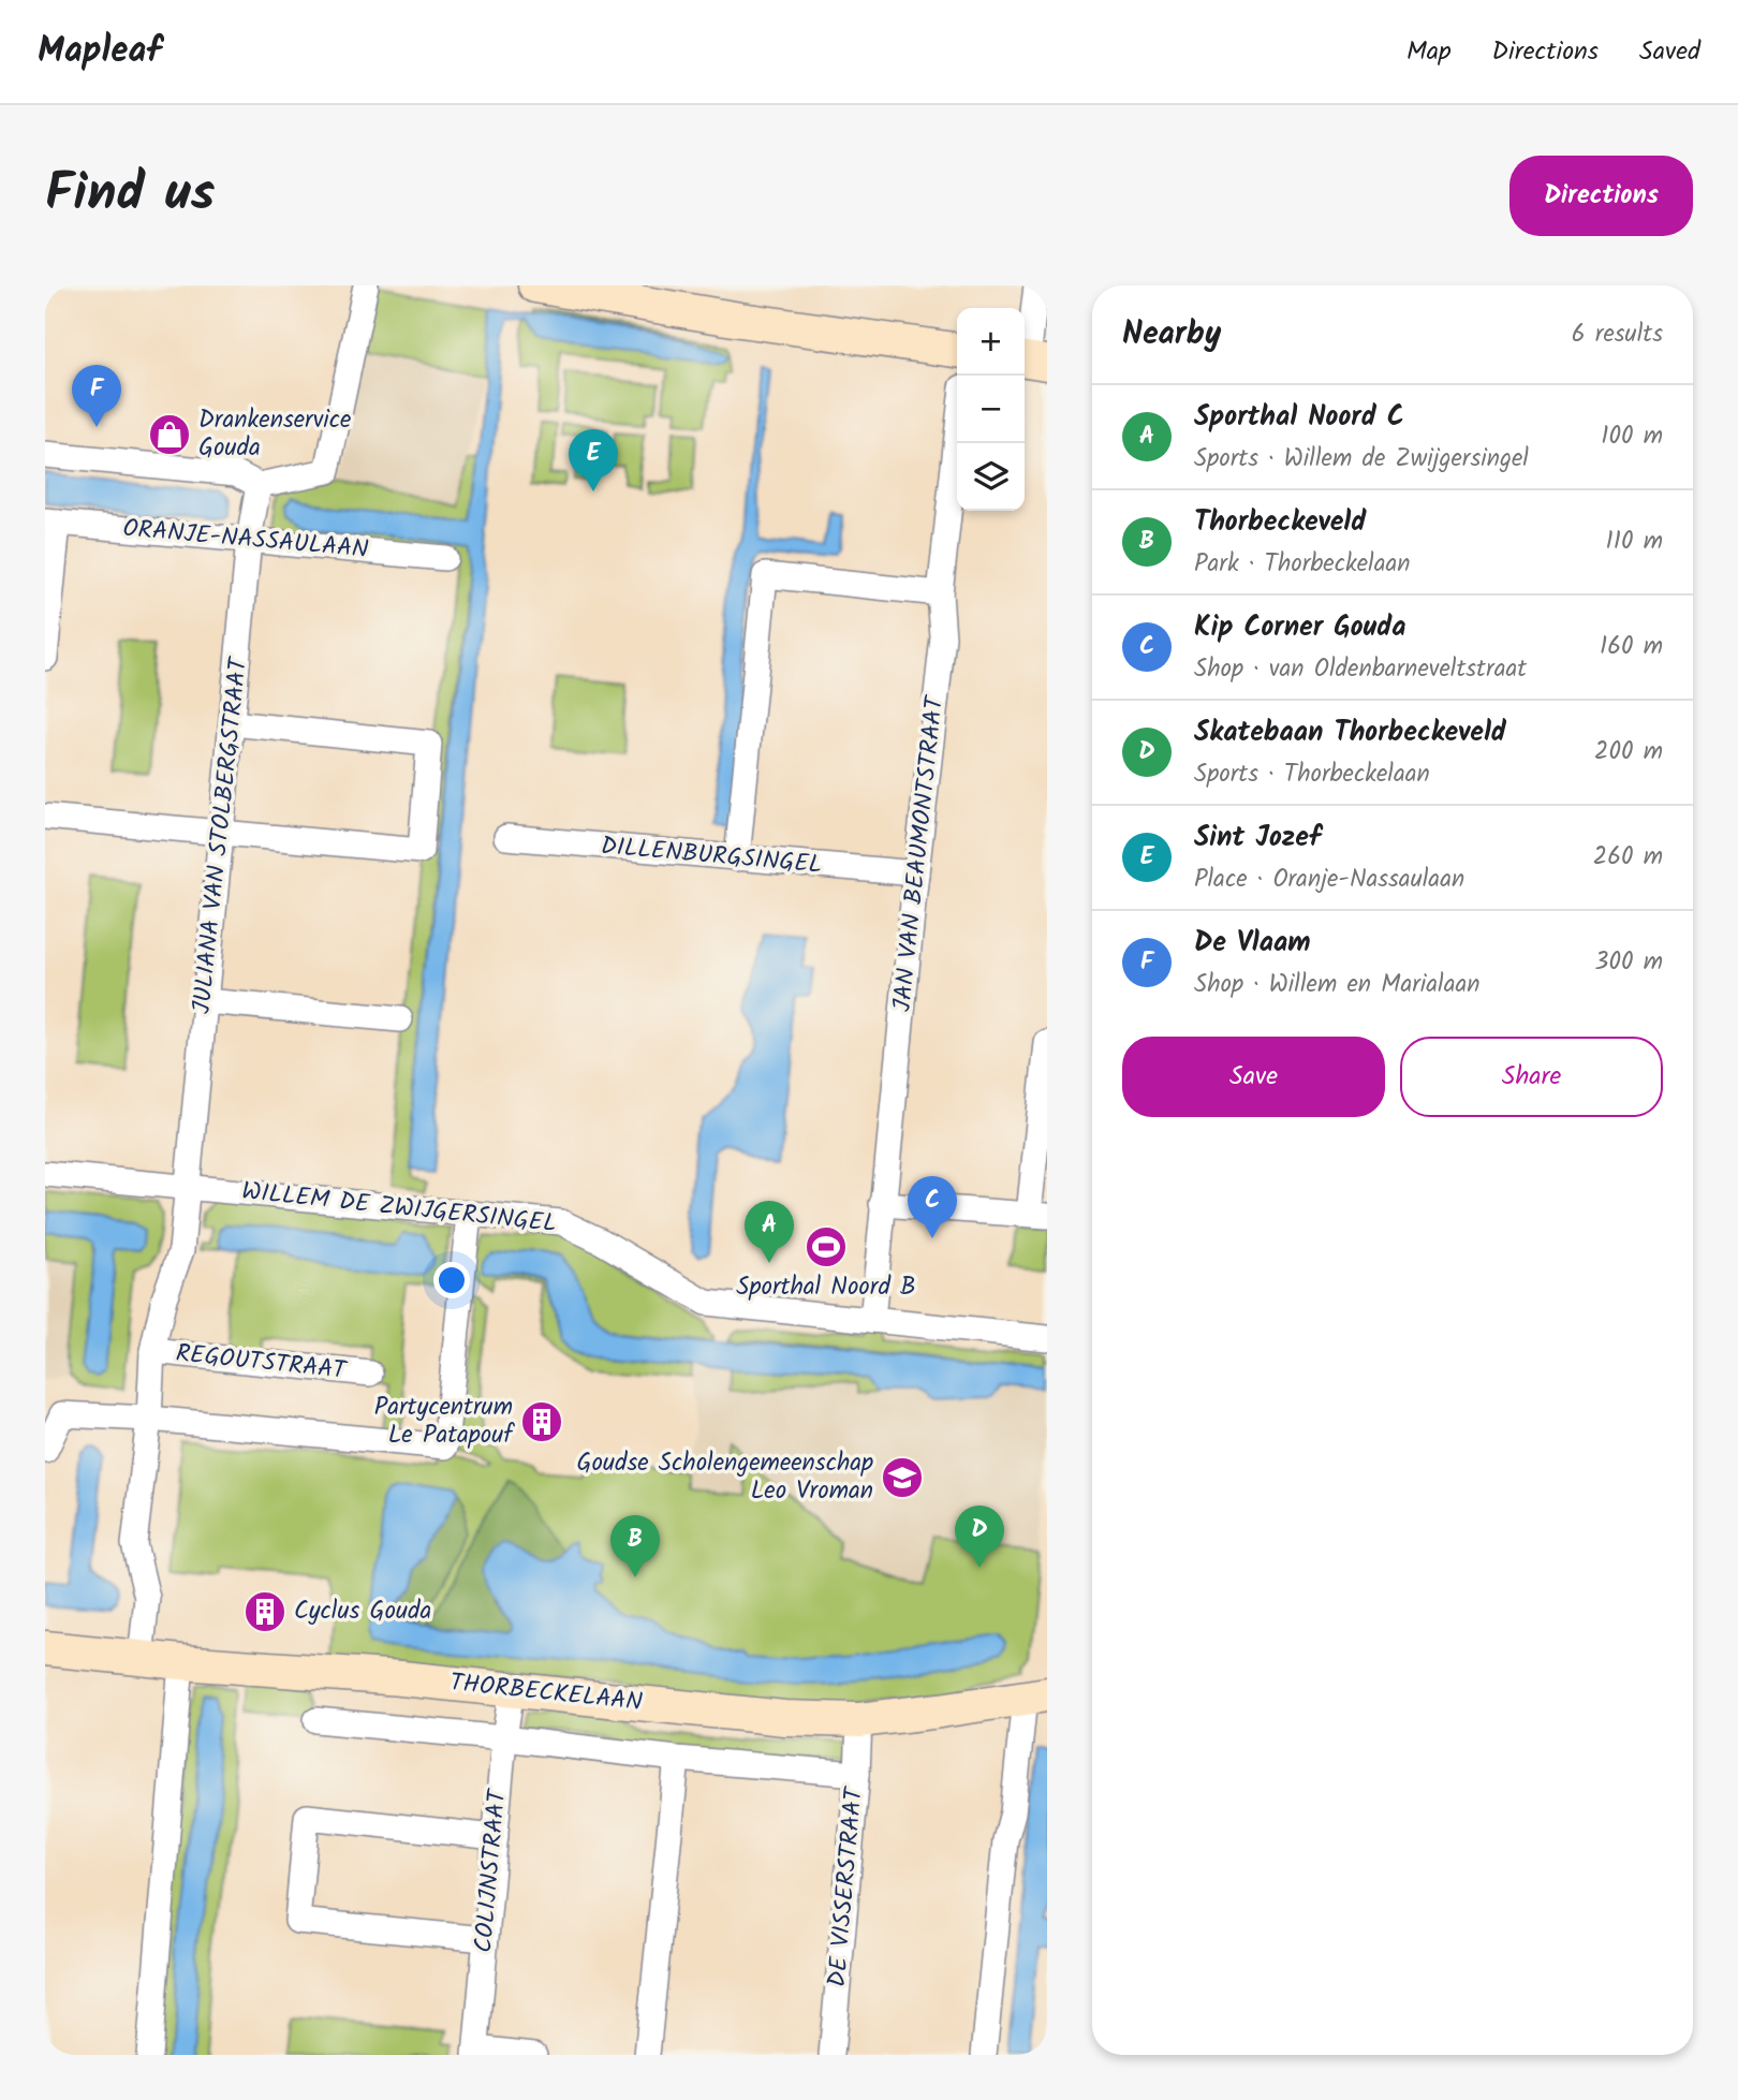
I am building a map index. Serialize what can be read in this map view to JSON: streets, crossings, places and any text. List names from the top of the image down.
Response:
{
  "streets": {
    "main road": ["THORBECKELAAN"],
    "street": [
      "ORANJE-NASSAULAAN",
      "JULIANA VAN STOLBERGSTRAAT",
      "JAN VAN BEAUMONTSTRAAT",
      "DILLENBURGSINGEL",
      "WILLEM DE ZWIJGERSINGEL",
      "REGOUTSTRAAT",
      "COLIJNSTRAAT",
      "DE VISSERSTRAAT"
    ]
  },
  "crossings": [
    ["ORANJE-NASSAULAAN", "JULIANA VAN STOLBERGSTRAAT"],
    ["JULIANA VAN STOLBERGSTRAAT", "WILLEM DE ZWIJGERSINGEL"],
    ["JULIANA VAN STOLBERGSTRAAT", "REGOUTSTRAAT"],
    ["JULIANA VAN STOLBERGSTRAAT", "THORBECKELAAN"],
    ["JAN VAN BEAUMONTSTRAAT", "DILLENBURGSINGEL"],
    ["JAN VAN BEAUMONTSTRAAT", "WILLEM DE ZWIJGERSINGEL"],
    ["THORBECKELAAN", "COLIJNSTRAAT"],
    ["THORBECKELAAN", "DE VISSERSTRAAT"]
  ],
  "places": {
    "shop": ["Drankenservice Gouda"],
    "sports": ["Sporthal Noord B"],
    "building": ["Partycentrum Le Patapouf", "Cyclus Gouda"],
    "school or university": ["Goudse Scholengemeenschap Leo Vroman"]
  },
  "page": {
    "header": "Mapleaf",
    "nav": ["Map", "Directions", "Saved"],
    "title": "Find us",
    "buttons": [
      "Directions",
      ["Save", "Share"]
    ],
    "heading": ["Nearby", "6 results"],
    "map_buttons": ["+", "−"],
    "pins": [
      "F",
      "E",
      "C",
      "A",
      "D",
      "B"
    ],
    "list": [
      {
        "mark": "A",
        "name": "Sporthal Noord C",
        "note": "Sports · Willem de Zwijgersingel",
        "value": "100 m"
      },
      {
        "mark": "B",
        "name": "Thorbeckeveld",
        "note": "Park · Thorbeckelaan",
        "value": "110 m"
      },
      {
        "mark": "C",
        "name": "Kip Corner Gouda",
        "note": "Shop · van Oldenbarneveltstraat",
        "value": "160 m"
      },
      {
        "mark": "D",
        "name": "Skatebaan Thorbeckeveld",
        "note": "Sports · Thorbeckelaan",
        "value": "200 m"
      },
      {
        "mark": "E",
        "name": "Sint Jozef",
        "note": "Place · Oranje-Nassaulaan",
        "value": "260 m"
      },
      {
        "mark": "F",
        "name": "De Vlaam",
        "note": "Shop · Willem en Marialaan",
        "value": "300 m"
      }
    ]
  }
}
